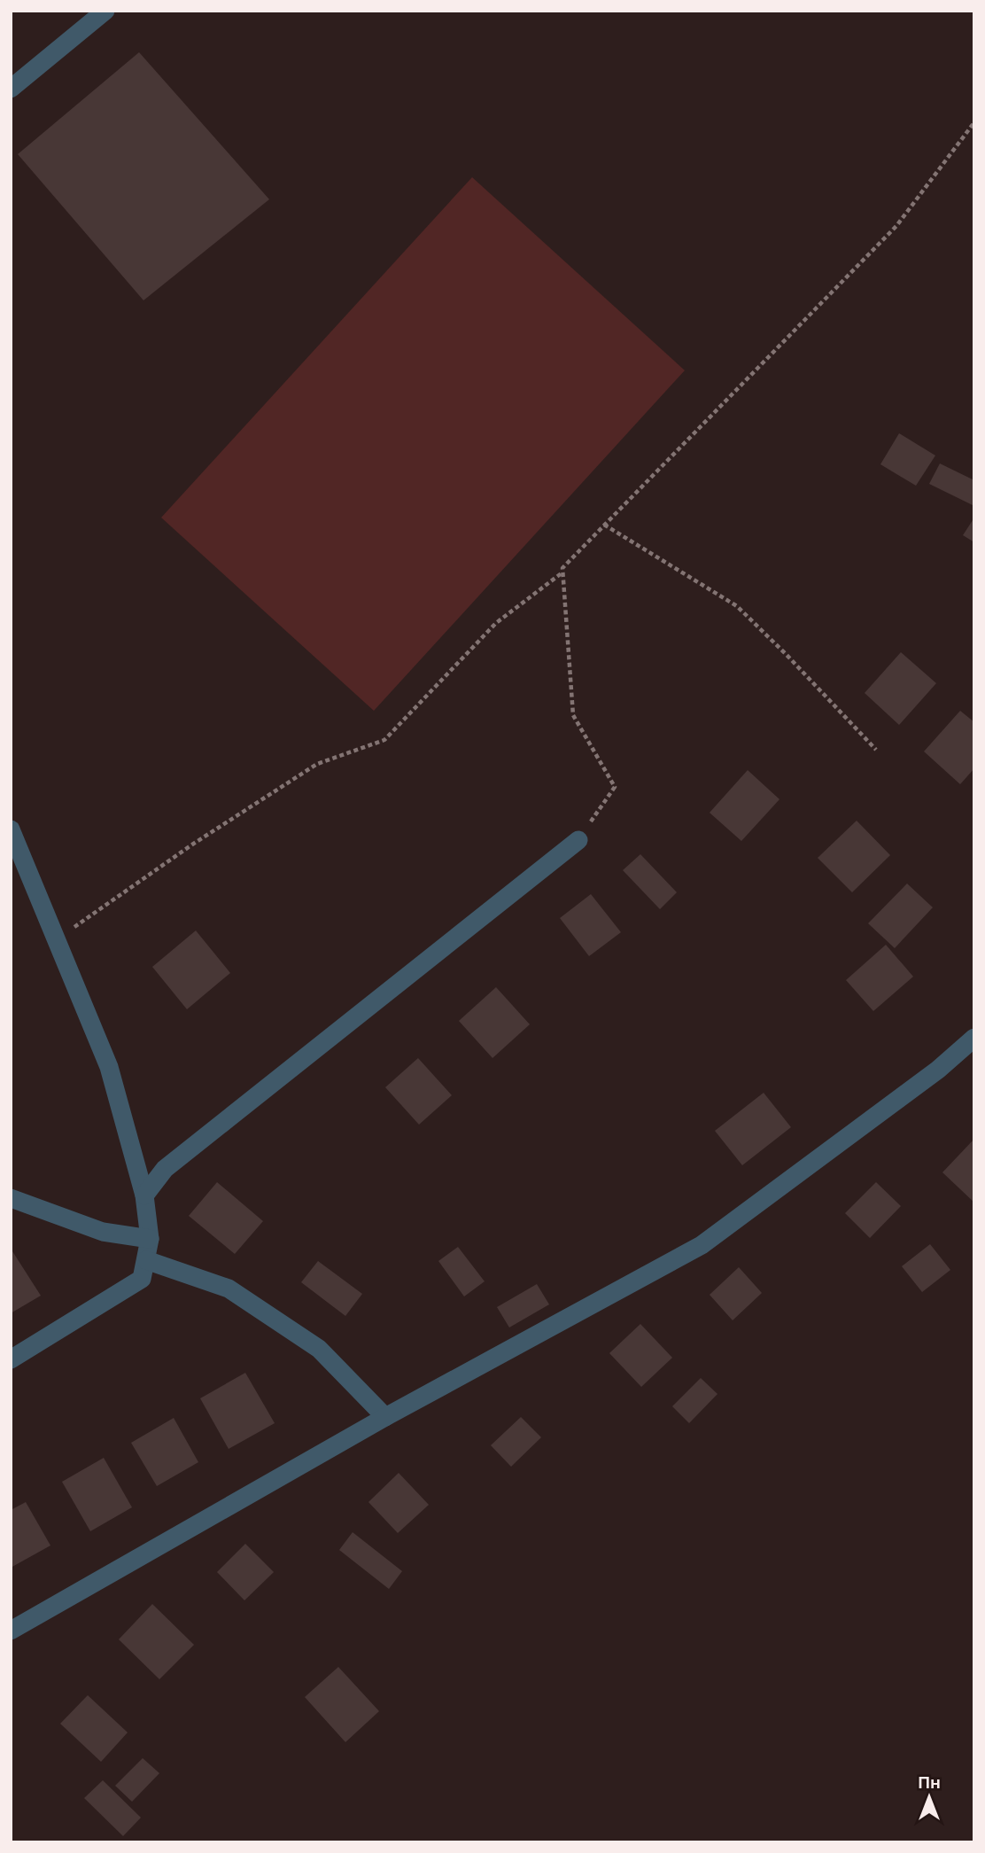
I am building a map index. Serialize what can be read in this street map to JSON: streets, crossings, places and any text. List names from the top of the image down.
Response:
{
  "north": "top"
}
